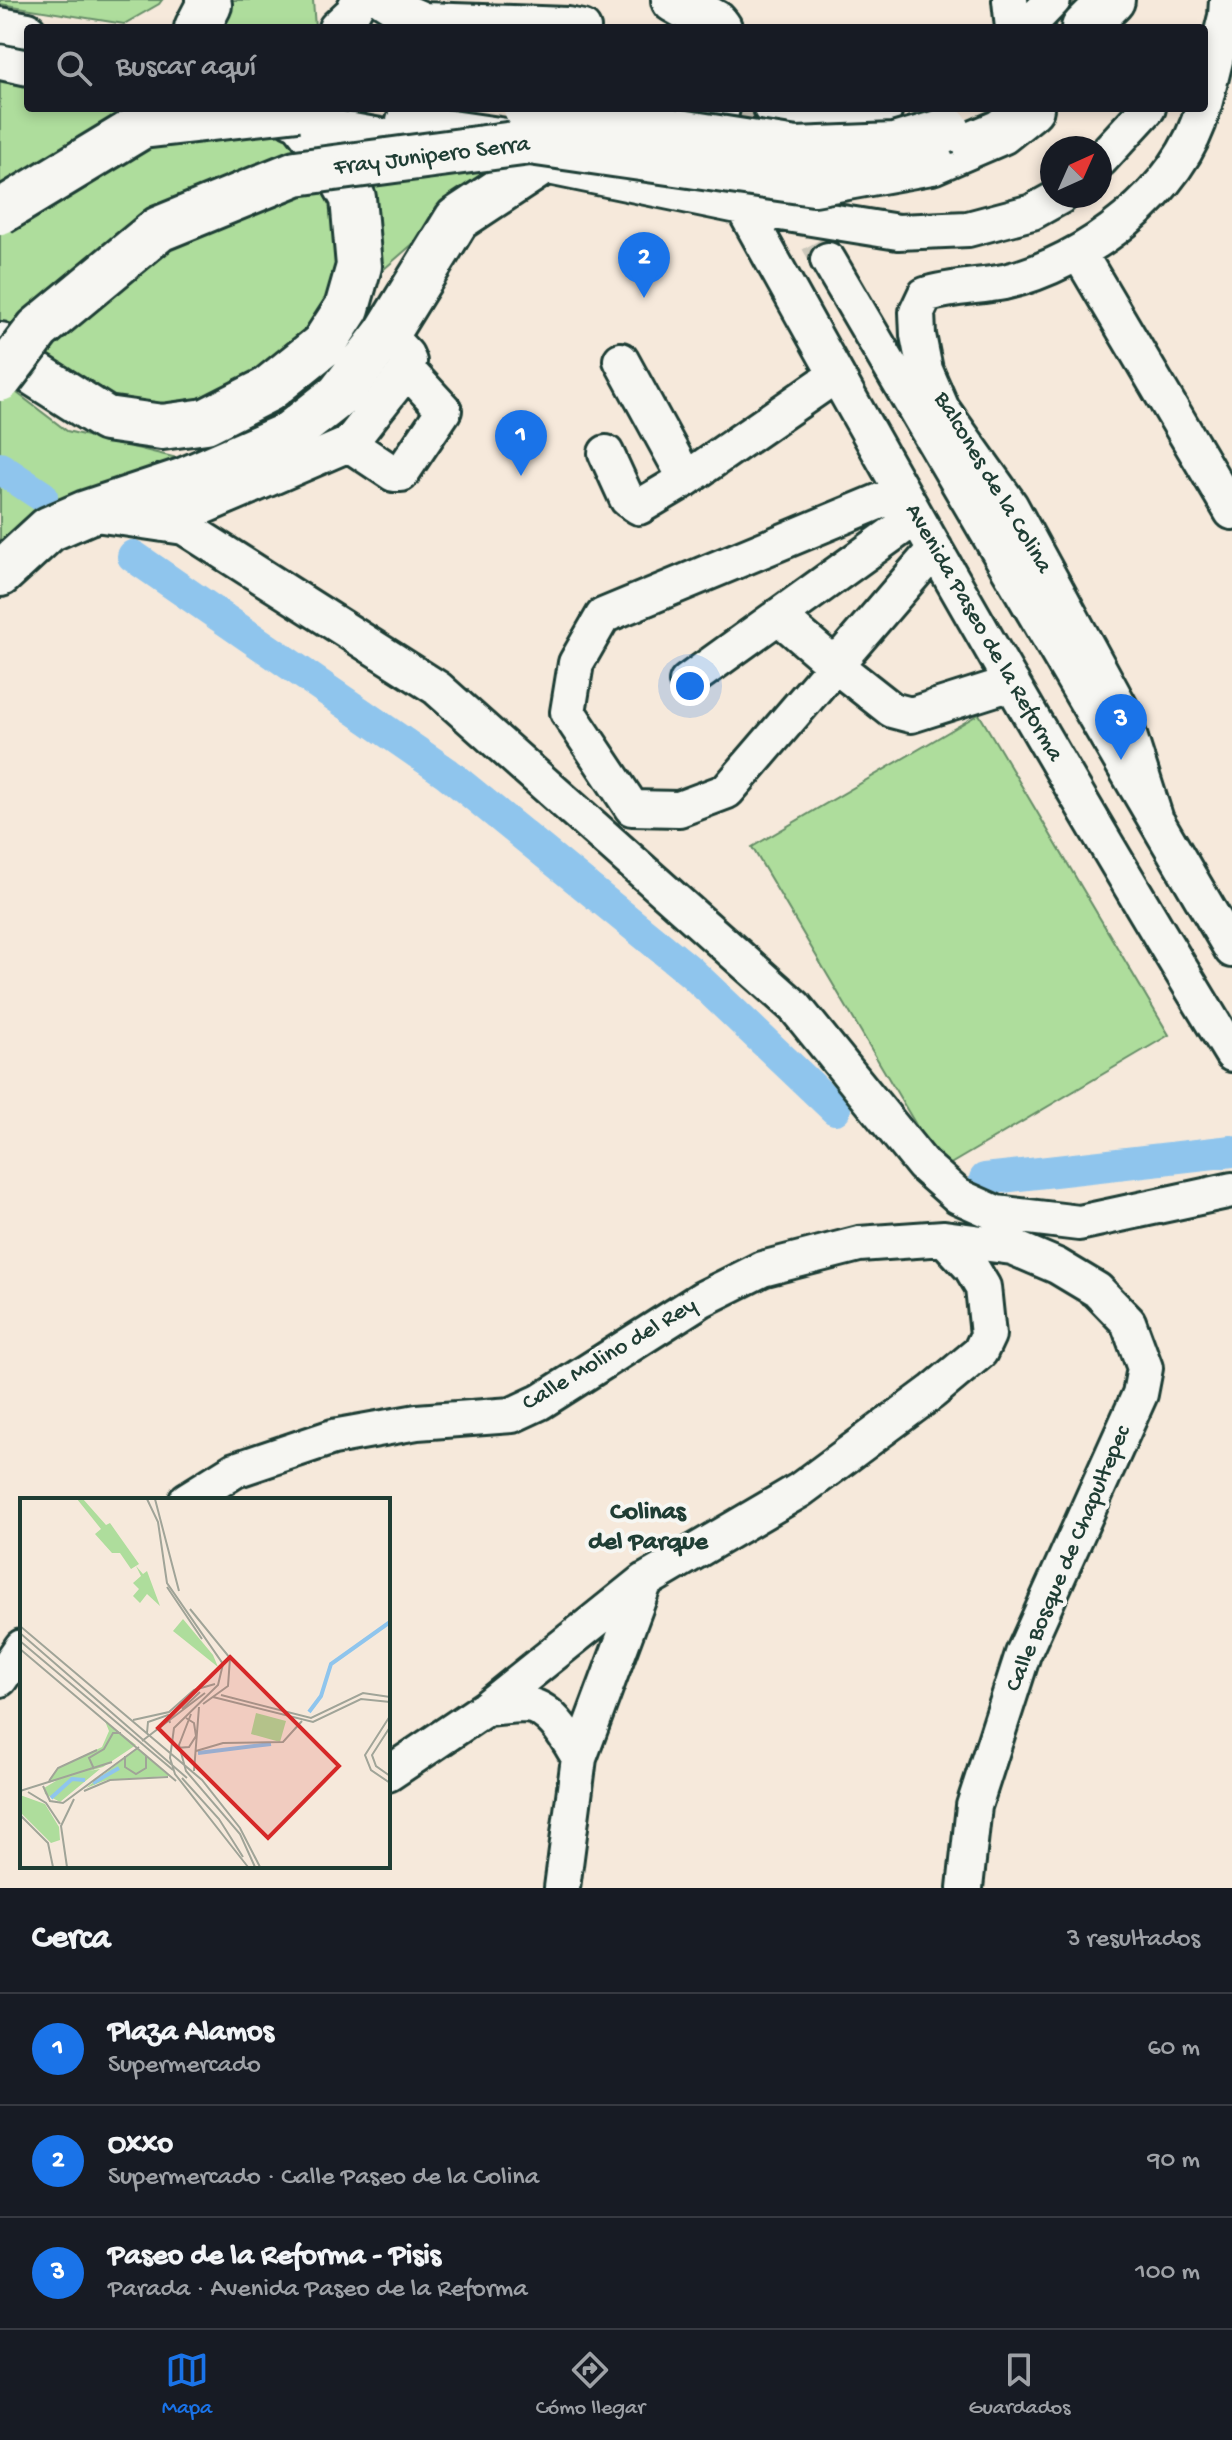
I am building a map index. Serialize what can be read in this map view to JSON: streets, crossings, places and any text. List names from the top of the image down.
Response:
{
  "streets": {
    "main road": ["Fray Junipero Serra"],
    "street": [
      "Balcones de la Colina",
      "Avenida Paseo de la Reforma",
      "Calle Molino del Rey",
      "Calle Bosque de Chapultepec"
    ]
  },
  "crossings": [
    ["Calle Molino del Rey", "Calle Bosque de Chapultepec"]
  ],
  "districts": ["Colinas del Parque"],
  "north": "top right",
  "page": {
    "search": "Buscar aquí",
    "pins": ["2", "1", "3"],
    "heading": ["Cerca", "3 resultados"],
    "list": [
      {
        "mark": "1",
        "name": "Plaza Alamos",
        "note": "Supermercado",
        "value": "60 m"
      },
      {
        "mark": "2",
        "name": "Oxxo",
        "note": "Supermercado · Calle Paseo de la Colina",
        "value": "90 m"
      },
      {
        "mark": "3",
        "name": "Paseo de la Reforma - Pisis",
        "note": "Parada · Avenida Paseo de la Reforma",
        "value": "100 m"
      }
    ],
    "nav": ["Mapa", "Cómo llegar", "Guardados"]
  }
}
